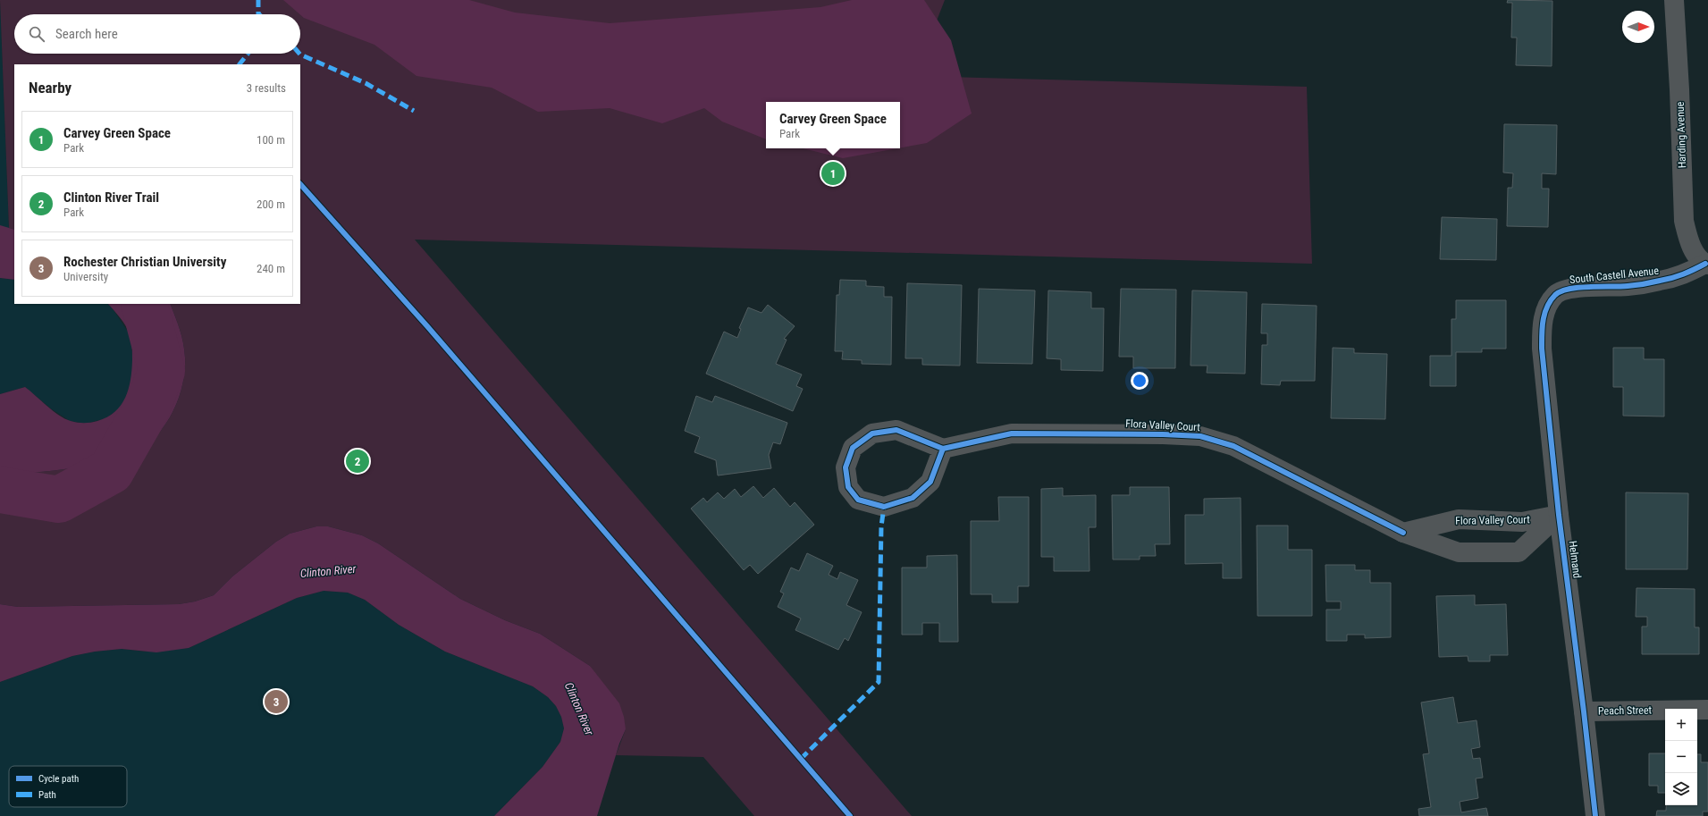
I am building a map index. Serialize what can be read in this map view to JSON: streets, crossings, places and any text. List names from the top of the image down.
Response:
{
  "streets": {
    "street": [
      "Harding Avenue",
      "South Castell Avenue",
      "Flora Valley Court",
      "Helmand",
      "Peach Street"
    ]
  },
  "crossings": [
    ["Harding Avenue", "South Castell Avenue"],
    ["South Castell Avenue", "Helmand"],
    ["Flora Valley Court", "Helmand"],
    ["Helmand", "Peach Street"]
  ],
  "water": ["Clinton River"],
  "legend": ["Cycle path", "Path"],
  "north": "right",
  "page": {
    "search": "Search here",
    "heading": ["Nearby", "3 results"],
    "popup": ["Carvey Green Space", "Park"],
    "list": [
      {
        "mark": "1",
        "name": "Carvey Green Space",
        "note": "Park",
        "value": "100 m"
      },
      {
        "mark": "2",
        "name": "Clinton River Trail",
        "note": "Park",
        "value": "200 m"
      },
      {
        "mark": "3",
        "name": "Rochester Christian University",
        "note": "University",
        "value": "240 m"
      }
    ],
    "pins": ["1", "2", "3"],
    "map_buttons": ["+", "−"]
  }
}
